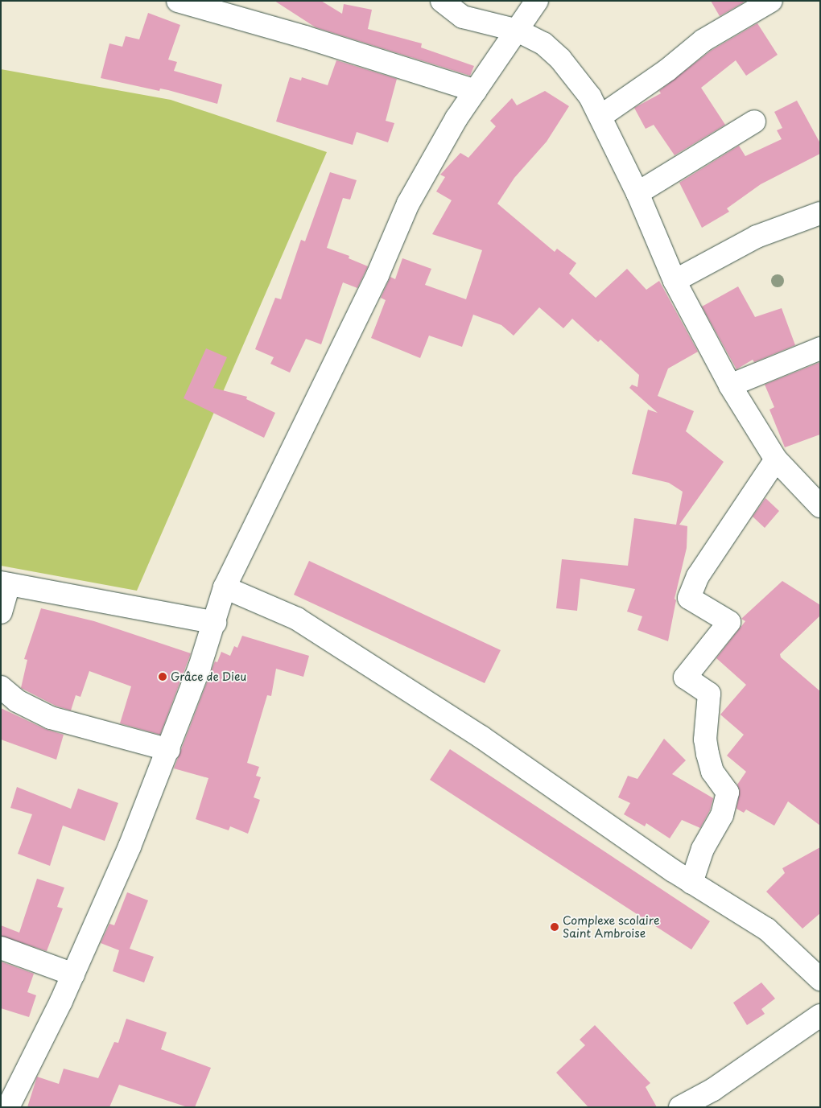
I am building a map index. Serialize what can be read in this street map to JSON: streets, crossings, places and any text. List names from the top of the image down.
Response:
{
  "places": ["Grâce de Dieu", "Complexe scolaire Saint Ambroise"]
}
